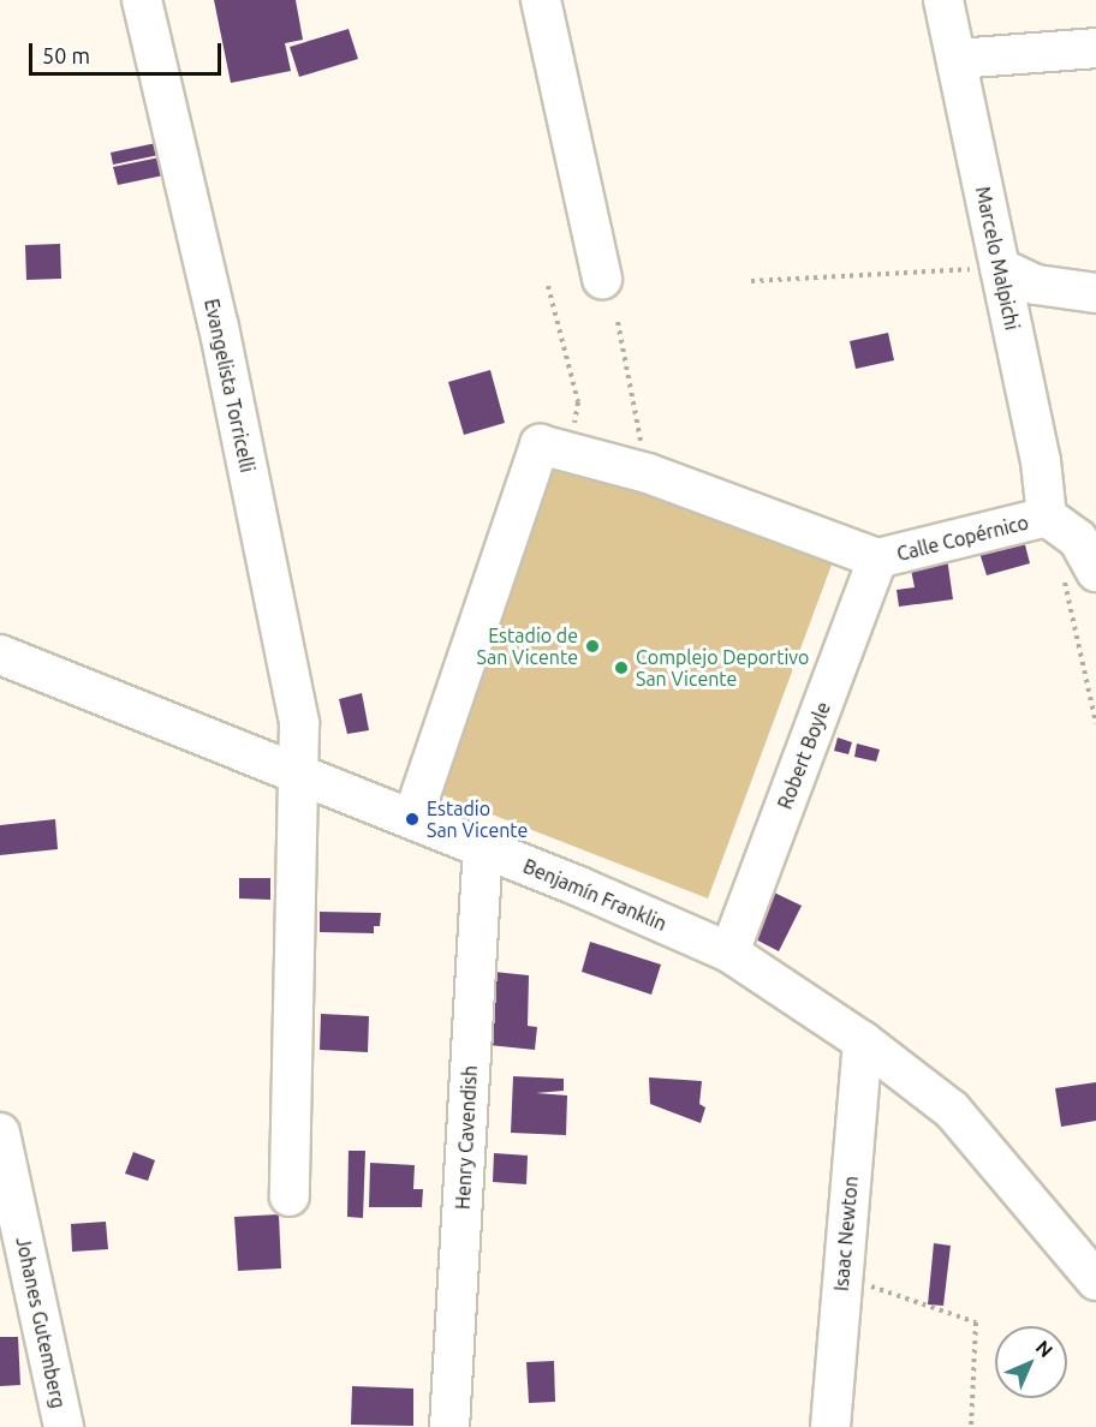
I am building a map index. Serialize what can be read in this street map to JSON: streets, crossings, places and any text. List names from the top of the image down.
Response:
{
  "streets": {
    "street": [
      "Marcelo Malpichi",
      "Evangelista Torricelli",
      "Calle Copérnico",
      "Robert Boyle",
      "Benjamín Franklin",
      "Henry Cavendish",
      "Isaac Newton",
      "Johanes Gutemberg"
    ]
  },
  "crossings": [
    ["Marcelo Malpichi", "Calle Copérnico"],
    ["Evangelista Torricelli", "Benjamín Franklin"],
    ["Calle Copérnico", "Robert Boyle"],
    ["Robert Boyle", "Benjamín Franklin"],
    ["Benjamín Franklin", "Henry Cavendish"],
    ["Benjamín Franklin", "Isaac Newton"]
  ],
  "places": ["Estadio de San Vicente", "Complejo Deportivo San Vicente", "Estadio San Vicente"],
  "scale_bar": "50 m",
  "north": "top right"
}
